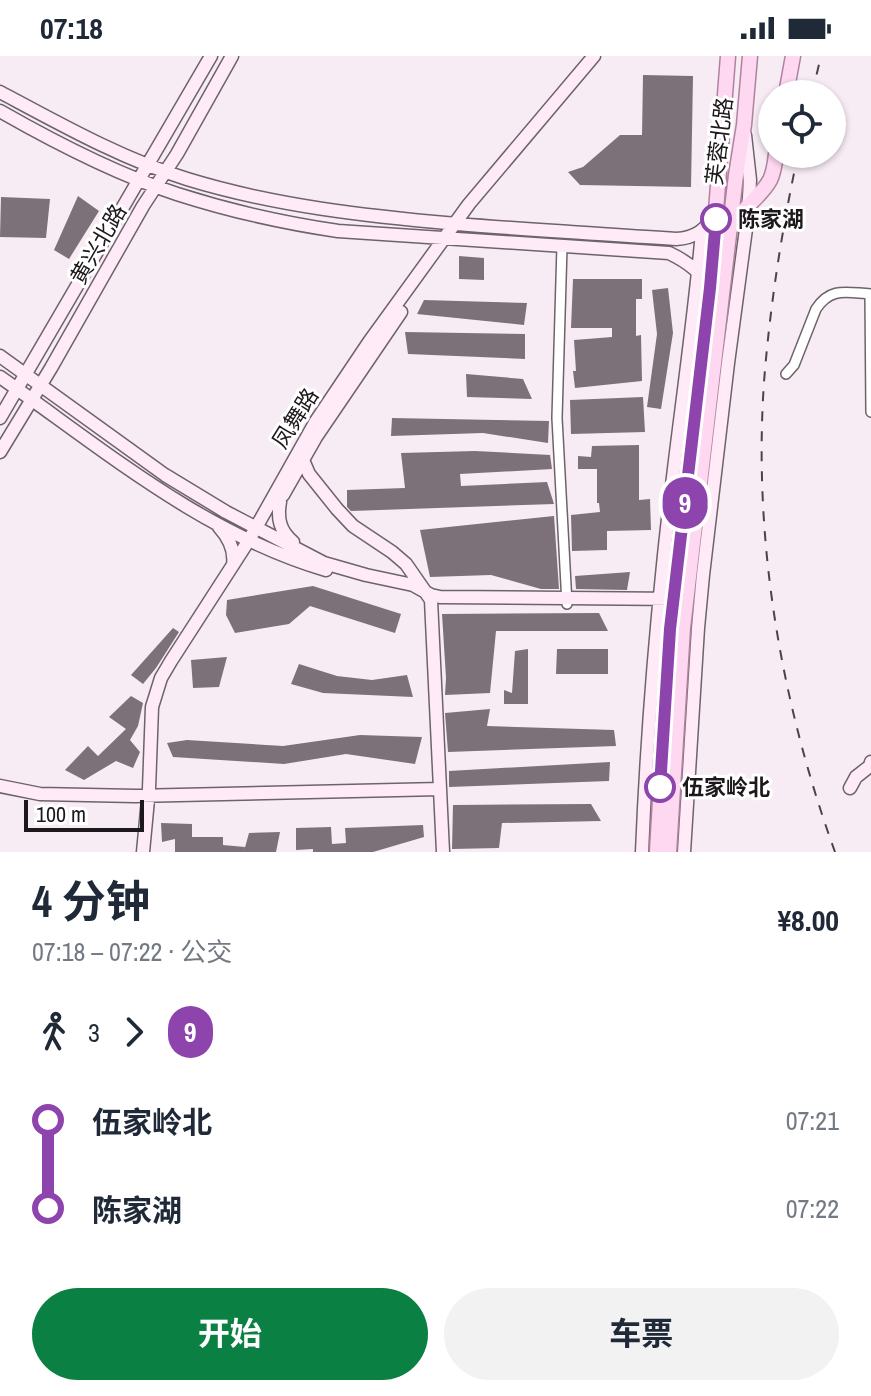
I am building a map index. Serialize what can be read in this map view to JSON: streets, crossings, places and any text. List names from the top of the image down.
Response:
{
  "streets": {
    "main road": ["芙蓉北路"],
    "street": ["黄兴北路", "凤舞路"]
  },
  "places": ["陈家湖", "伍家岭北"],
  "lines": ["bus line 9"],
  "scale_bar": "100 m",
  "page": {
    "status": "07:18",
    "on_map": "9",
    "scale": "100 m",
    "heading": ["4 分钟", "07:18 – 07:22 · 公交", "¥8.00"],
    "legs": ["3", "9"],
    "list": [
      {
        "name": "伍家岭北",
        "value": "07:21"
      },
      {
        "name": "陈家湖",
        "value": "07:22"
      }
    ],
    "buttons": ["开始", "车票"]
  }
}
